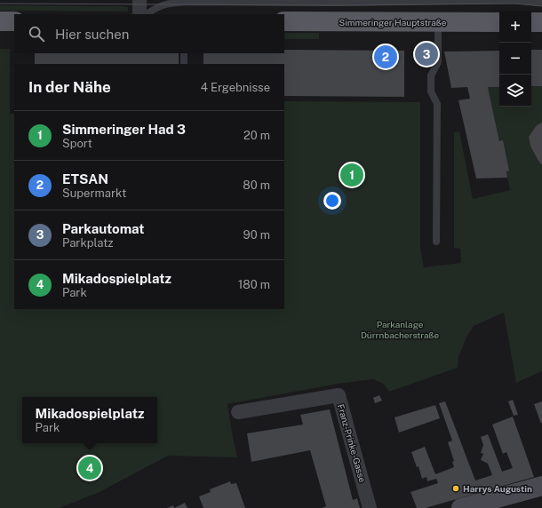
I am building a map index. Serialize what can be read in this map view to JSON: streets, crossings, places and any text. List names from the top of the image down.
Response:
{
  "streets": {
    "main road": ["Simmeringer Hauptstraße"],
    "street": ["Franz-Prinke-Gasse"]
  },
  "parks": ["Parkanlage Dürrnbacherstraße"],
  "places": ["Harrys Augustin"],
  "page": {
    "map_buttons": ["+", "−"],
    "search": "Hier suchen",
    "pins": [
      "3",
      "2",
      "1",
      "4"
    ],
    "heading": ["In der Nähe", "4 Ergebnisse"],
    "list": [
      {
        "mark": "1",
        "name": "Simmeringer Had 3",
        "note": "Sport",
        "value": "20 m"
      },
      {
        "mark": "2",
        "name": "ETSAN",
        "note": "Supermarkt",
        "value": "80 m"
      },
      {
        "mark": "3",
        "name": "Parkautomat",
        "note": "Parkplatz",
        "value": "90 m"
      },
      {
        "mark": "4",
        "name": "Mikadospielplatz",
        "note": "Park",
        "value": "180 m"
      }
    ],
    "popup": ["Mikadospielplatz", "Park"]
  }
}
